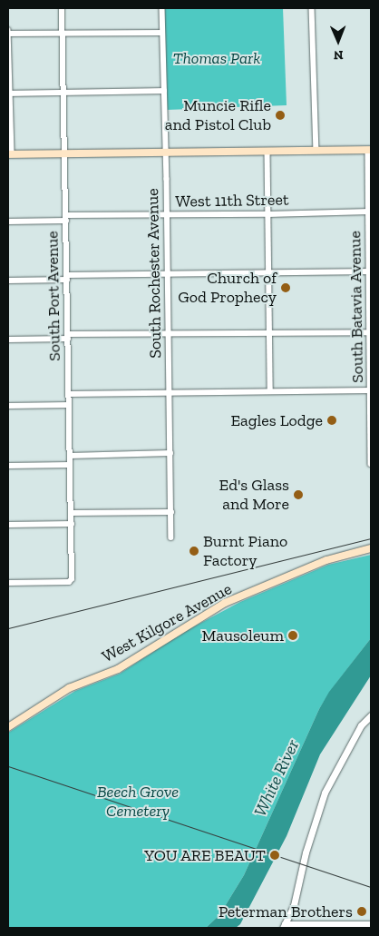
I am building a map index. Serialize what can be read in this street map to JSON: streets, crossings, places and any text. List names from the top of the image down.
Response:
{
  "streets": {
    "main road": ["West Kilgore Avenue"],
    "street": [
      "West 11th Street",
      "South Rochester Avenue",
      "South Port Avenue",
      "South Batavia Avenue"
    ]
  },
  "crossings": [
    ["West 11th Street", "South Rochester Avenue"],
    ["West 11th Street", "South Port Avenue"],
    ["West 11th Street", "South Batavia Avenue"]
  ],
  "water": ["White River"],
  "parks": ["Thomas Park", "Beech Grove Cemetery"],
  "places": [
    "Muncie Rifle and Pistol Club",
    "Church of God Prophecy",
    "Eagles Lodge",
    "Ed's Glass and More",
    "Burnt Piano Factory",
    "Mausoleum",
    "YOU ARE BEAUT",
    "Peterman Brothers"
  ],
  "north": "bottom"
}
